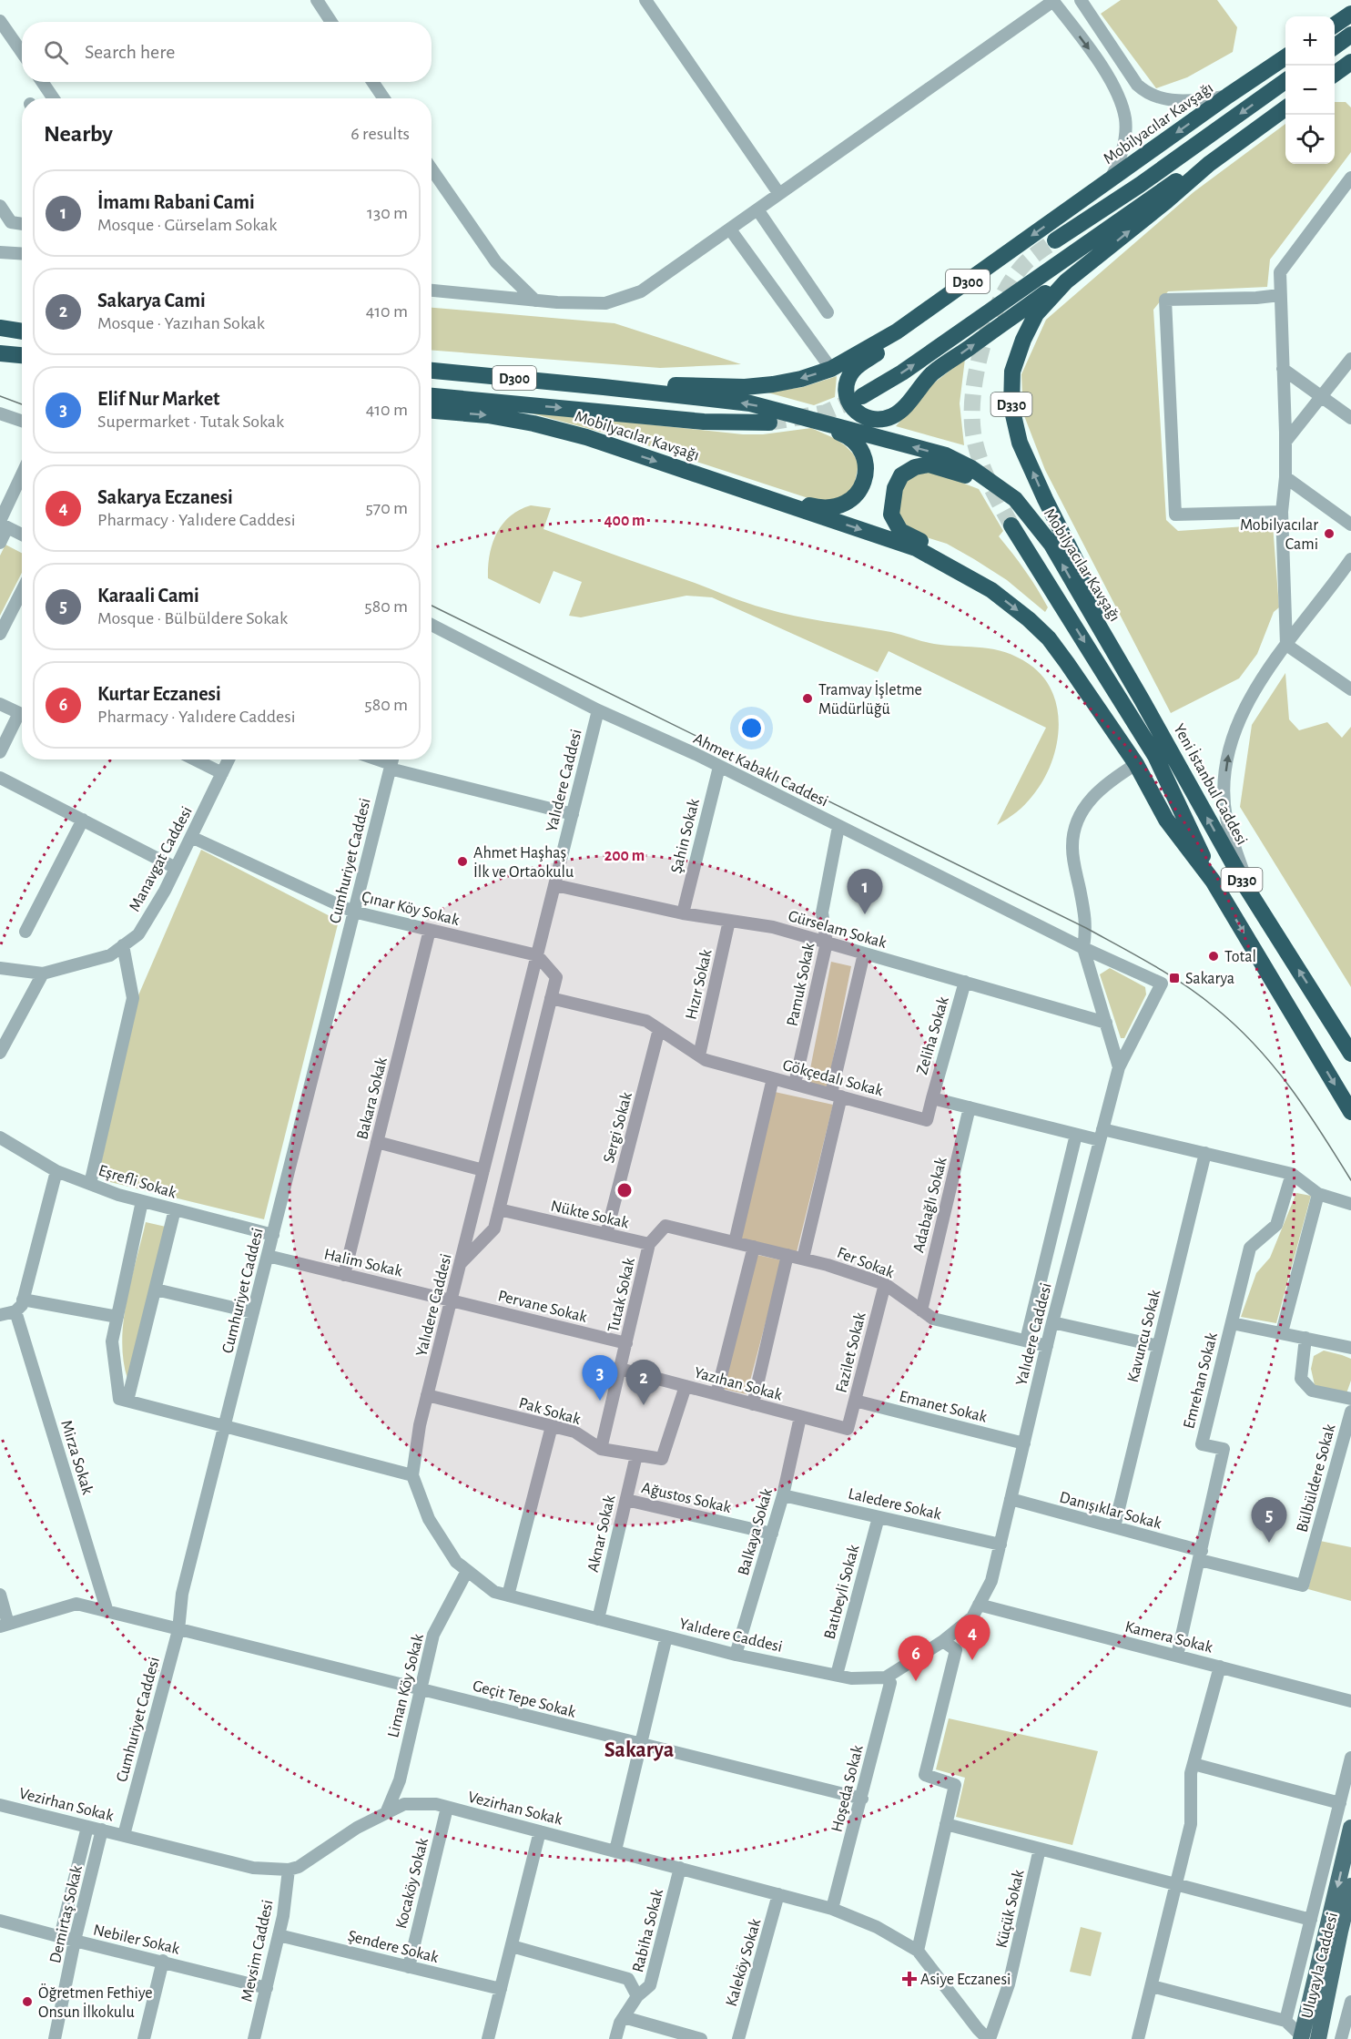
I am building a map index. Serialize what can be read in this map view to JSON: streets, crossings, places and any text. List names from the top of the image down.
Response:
{
  "streets": {
    "highway": [
      "Mobilyacılar Kavşağı",
      "D300",
      "D330",
      "Yeni İstanbul Caddesi"
    ],
    "main road": ["Uluyayla Caddesi"],
    "street": [
      "Ahmet Kabaklı Caddesi",
      "Yalıdere Caddesi",
      "Şahin Sokak",
      "Manavgat Caddesi",
      "Cumhuriyet Caddesi",
      "Çınar Köy Sokak",
      "Gürselam Sokak",
      "Hızır Sokak",
      "Pamuk Sokak",
      "Zeliha Sokak",
      "Gökçedalı Sokak",
      "Bakara Sokak",
      "Sergi Sokak",
      "Eşrefli Sokak",
      "Adabağlı Sokak",
      "Nükte Sokak",
      "Halim Sokak",
      "Fer Sokak",
      "Tutak Sokak",
      "Pervane Sokak",
      "Kavuncu Sokak",
      "Fazilet Sokak",
      "Emrehan Sokak",
      "Yazıhan Sokak",
      "Emanet Sokak",
      "Pak Sokak",
      "Mirza Sokak",
      "Bülbüldere Sokak",
      "Ağustos Sokak",
      "Laledere Sokak",
      "Danışıklar Sokak",
      "Balkaya Sokak",
      "Aknar Sokak",
      "Batıbeyli Sokak",
      "Kamera Sokak",
      "Liman Köy Sokak",
      "Geçit Tepe Sokak",
      "Hoşeda Sokak",
      "Vezirhan Sokak",
      "Kocaköy Sokak",
      "Küçük Sokak",
      "Demirtaş Sokak",
      "Rabiha Sokak",
      "Nebiler Sokak",
      "Şendere Sokak",
      "Mevsim Caddesi",
      "Kaleköy Sokak"
    ]
  },
  "crossings": [
    ["Mobilyacılar Kavşağı", "D300"],
    ["Mobilyacılar Kavşağı", "D330"],
    ["Mobilyacılar Kavşağı", "Yeni İstanbul Caddesi"],
    ["D300", "D330"],
    ["Ahmet Kabaklı Caddesi", "Yalıdere Caddesi"],
    ["Ahmet Kabaklı Caddesi", "Şahin Sokak"],
    ["Ahmet Kabaklı Caddesi", "Pamuk Sokak"],
    ["Yalıdere Caddesi", "Çınar Köy Sokak"],
    ["Yalıdere Caddesi", "Gürselam Sokak"],
    ["Yalıdere Caddesi", "Halim Sokak"],
    ["Yalıdere Caddesi", "Fer Sokak"],
    ["Yalıdere Caddesi", "Pervane Sokak"],
    ["Yalıdere Caddesi", "Emanet Sokak"],
    ["Yalıdere Caddesi", "Pak Sokak"],
    ["Yalıdere Caddesi", "Laledere Sokak"],
    ["Yalıdere Caddesi", "Danışıklar Sokak"],
    ["Yalıdere Caddesi", "Balkaya Sokak"],
    ["Yalıdere Caddesi", "Aknar Sokak"],
    ["Yalıdere Caddesi", "Batıbeyli Sokak"],
    ["Yalıdere Caddesi", "Kamera Sokak"],
    ["Yalıdere Caddesi", "Liman Köy Sokak"],
    ["Yalıdere Caddesi", "Hoşeda Sokak"],
    ["Şahin Sokak", "Gürselam Sokak"],
    ["Manavgat Caddesi", "Çınar Köy Sokak"],
    ["Cumhuriyet Caddesi", "Çınar Köy Sokak"],
    ["Cumhuriyet Caddesi", "Eşrefli Sokak"],
    ["Cumhuriyet Caddesi", "Halim Sokak"],
    ["Cumhuriyet Caddesi", "Geçit Tepe Sokak"],
    ["Cumhuriyet Caddesi", "Vezirhan Sokak"],
    ["Çınar Köy Sokak", "Bakara Sokak"],
    ["Gürselam Sokak", "Hızır Sokak"],
    ["Gürselam Sokak", "Pamuk Sokak"],
    ["Gürselam Sokak", "Zeliha Sokak"],
    ["Hızır Sokak", "Gökçedalı Sokak"],
    ["Pamuk Sokak", "Gökçedalı Sokak"],
    ["Zeliha Sokak", "Gökçedalı Sokak"],
    ["Gökçedalı Sokak", "Sergi Sokak"],
    ["Bakara Sokak", "Halim Sokak"],
    ["Sergi Sokak", "Nükte Sokak"],
    ["Adabağlı Sokak", "Fer Sokak"],
    ["Nükte Sokak", "Fer Sokak"],
    ["Nükte Sokak", "Tutak Sokak"],
    ["Halim Sokak", "Pervane Sokak"],
    ["Fer Sokak", "Tutak Sokak"],
    ["Fer Sokak", "Fazilet Sokak"],
    ["Tutak Sokak", "Pervane Sokak"],
    ["Tutak Sokak", "Yazıhan Sokak"],
    ["Tutak Sokak", "Pak Sokak"],
    ["Kavuncu Sokak", "Danışıklar Sokak"],
    ["Fazilet Sokak", "Yazıhan Sokak"],
    ["Fazilet Sokak", "Emanet Sokak"],
    ["Emrehan Sokak", "Danışıklar Sokak"],
    ["Emrehan Sokak", "Kamera Sokak"],
    ["Yazıhan Sokak", "Pak Sokak"],
    ["Yazıhan Sokak", "Balkaya Sokak"],
    ["Pak Sokak", "Aknar Sokak"],
    ["Mirza Sokak", "Geçit Tepe Sokak"],
    ["Bülbüldere Sokak", "Danışıklar Sokak"],
    ["Ağustos Sokak", "Balkaya Sokak"],
    ["Ağustos Sokak", "Aknar Sokak"],
    ["Laledere Sokak", "Balkaya Sokak"],
    ["Laledere Sokak", "Batıbeyli Sokak"],
    ["Liman Köy Sokak", "Geçit Tepe Sokak"],
    ["Liman Köy Sokak", "Vezirhan Sokak"],
    ["Geçit Tepe Sokak", "Hoşeda Sokak"],
    ["Hoşeda Sokak", "Vezirhan Sokak"],
    ["Vezirhan Sokak", "Kocaköy Sokak"],
    ["Vezirhan Sokak", "Küçük Sokak"],
    ["Vezirhan Sokak", "Demirtaş Sokak"],
    ["Vezirhan Sokak", "Rabiha Sokak"],
    ["Vezirhan Sokak", "Mevsim Caddesi"],
    ["Vezirhan Sokak", "Kaleköy Sokak"],
    ["Kocaköy Sokak", "Şendere Sokak"],
    ["Demirtaş Sokak", "Nebiler Sokak"],
    ["Nebiler Sokak", "Mevsim Caddesi"],
    ["Şendere Sokak", "Mevsim Caddesi"]
  ],
  "districts": ["Sakarya"],
  "places": {
    "other": [
      "Mobilyacılar Cami",
      "Tramvay İşletme Müdürlüğü",
      "Ahmet Haşhaş İlk ve Ortaokulu",
      "Total",
      "Öğretmen Fethiye Onsun İlkokulu"
    ],
    "transit": ["Sakarya"],
    "health": ["Asiye Eczanesi"]
  },
  "page": {
    "map_buttons": ["+", "−"],
    "search": "Search here",
    "heading": ["Nearby", "6 results"],
    "list": [
      {
        "mark": "1",
        "name": "İmamı Rabani Cami",
        "note": "Mosque · Gürselam Sokak",
        "value": "130 m"
      },
      {
        "mark": "2",
        "name": "Sakarya Cami",
        "note": "Mosque · Yazıhan Sokak",
        "value": "410 m"
      },
      {
        "mark": "3",
        "name": "Elif Nur Market",
        "note": "Supermarket · Tutak Sokak",
        "value": "410 m"
      },
      {
        "mark": "4",
        "name": "Sakarya Eczanesi",
        "note": "Pharmacy · Yalıdere Caddesi",
        "value": "570 m"
      },
      {
        "mark": "5",
        "name": "Karaali Cami",
        "note": "Mosque · Bülbüldere Sokak",
        "value": "580 m"
      },
      {
        "mark": "6",
        "name": "Kurtar Eczanesi",
        "note": "Pharmacy · Yalıdere Caddesi",
        "value": "580 m"
      }
    ],
    "pins": [
      "1",
      "3",
      "2",
      "5",
      "4",
      "6"
    ]
  },
  "rings": ["400 m", "200 m"]
}
